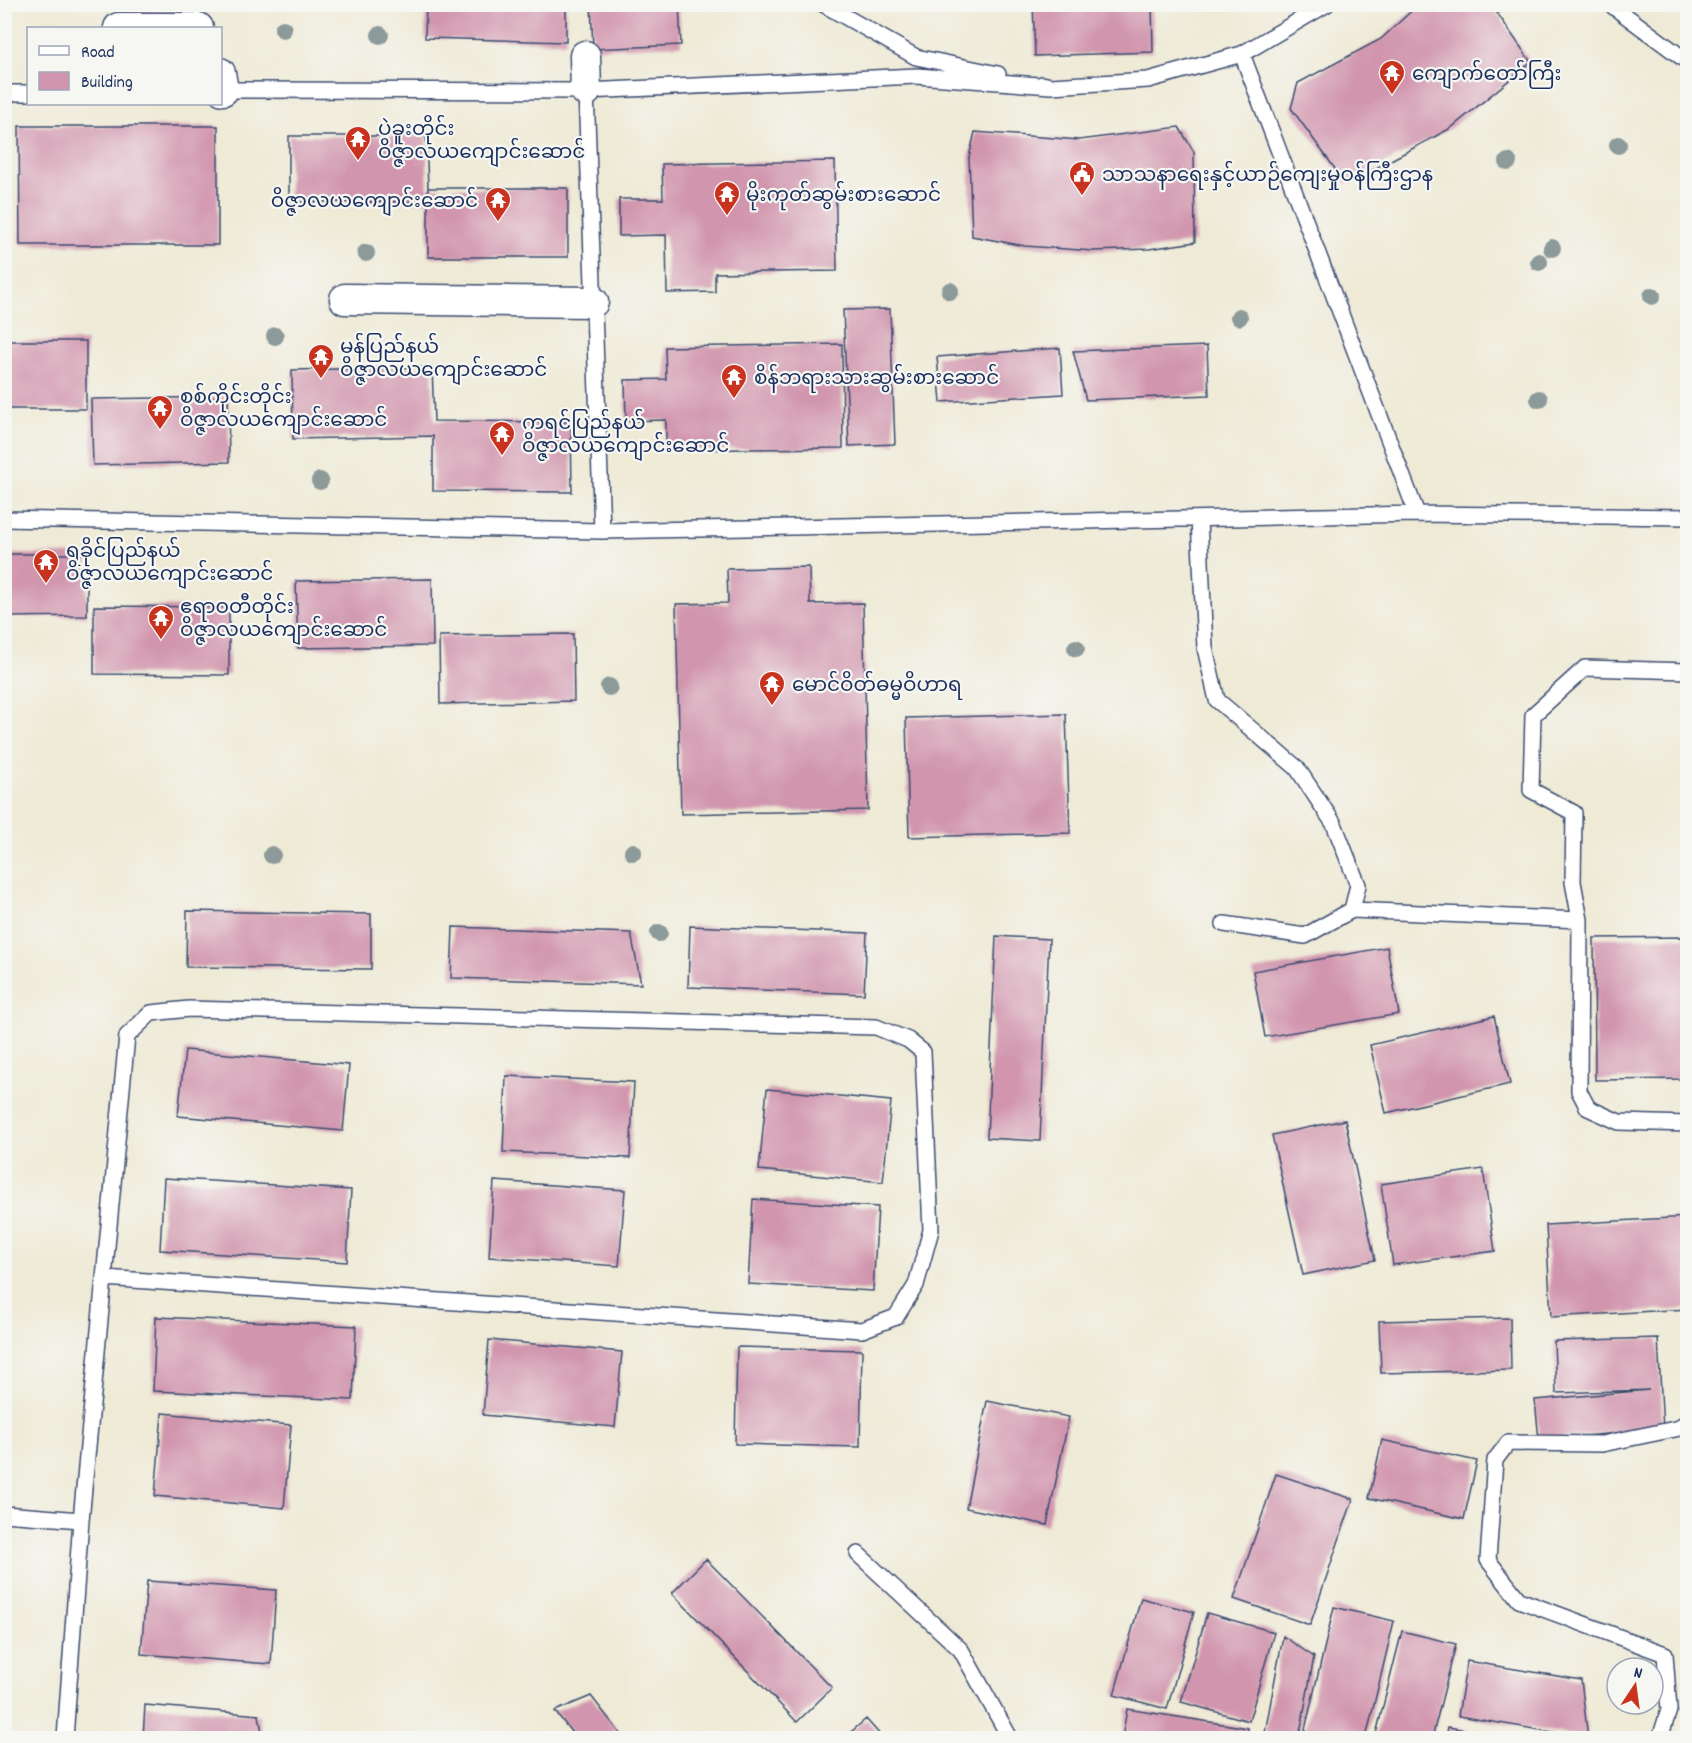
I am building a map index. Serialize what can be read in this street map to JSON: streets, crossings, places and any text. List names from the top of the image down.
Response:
{
  "places": {
    "temple": [
      "ကျောက်တော်ကြီး",
      "ပဲခူးတိုင်း ဝိဇ္ဇာလယကျောင်းဆောင်",
      "မိုးကုတ်ဆွမ်းစားဆောင်",
      "ဝိဇ္ဇာလယကျောင်းဆောင်",
      "မွန်ပြည်နယ် ဝိဇ္ဇာလယကျောင်းဆောင်",
      "စိန်ဘရားသားဆွမ်းစားဆောင်",
      "စစ်ကိုင်းတိုင်း ဝိဇ္ဇာလယကျောင်းဆောင်",
      "ကရင်ပြည်နယ် ဝိဇ္ဇာလယကျောင်းဆောင်",
      "ရခိုင်ပြည်နယ် ဝိဇ္ဇာလယကျောင်းဆောင်",
      "ဧရာဝတီတိုင်း ဝိဇ္ဇာလယကျောင်းဆောင်",
      "မောင်ဝိတ်ဓမ္မဝိဟာရ"
    ],
    "public building": ["သာသနာရေးနှင့်ယာဉ်ကျေးမှုဝန်ကြီးဌာန"]
  },
  "legend": ["Road", "Building"],
  "north": "top"
}
